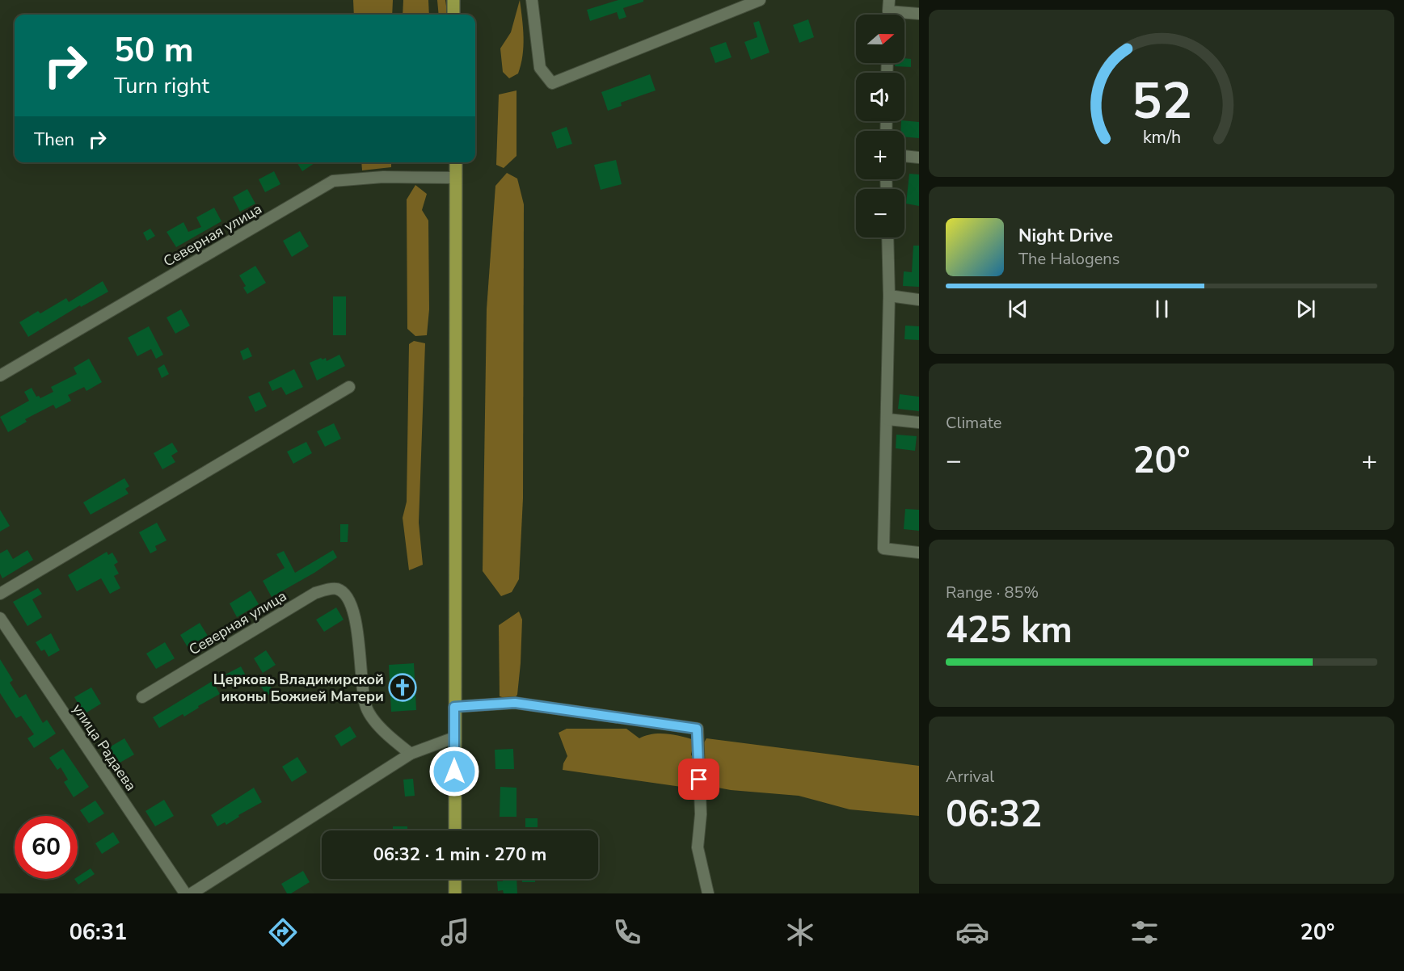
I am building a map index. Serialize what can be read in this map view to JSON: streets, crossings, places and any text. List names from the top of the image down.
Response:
{
  "streets": {
    "street": ["Северная улица", "улица Радаева"]
  },
  "places": {
    "church": ["Церковь Владимирской иконы Божией Матери"]
  },
  "north": "right",
  "page": {
    "map_buttons": ["+", "−"],
    "turn": ["50 m", "Turn right"],
    "then": "Then",
    "song": ["Night Drive", "The Halogens"],
    "tile": [
      "Climate",
      ["Range · 85%", "425 km"],
      ["Arrival", "06:32"]
    ],
    "heat": ["−", "20°", "+"],
    "limit": "60",
    "trip": "06:32 · 1 min · 270 m",
    "tabs": ["06:31", "20°"],
    "gauge": ["52", "km/h"]
  }
}
